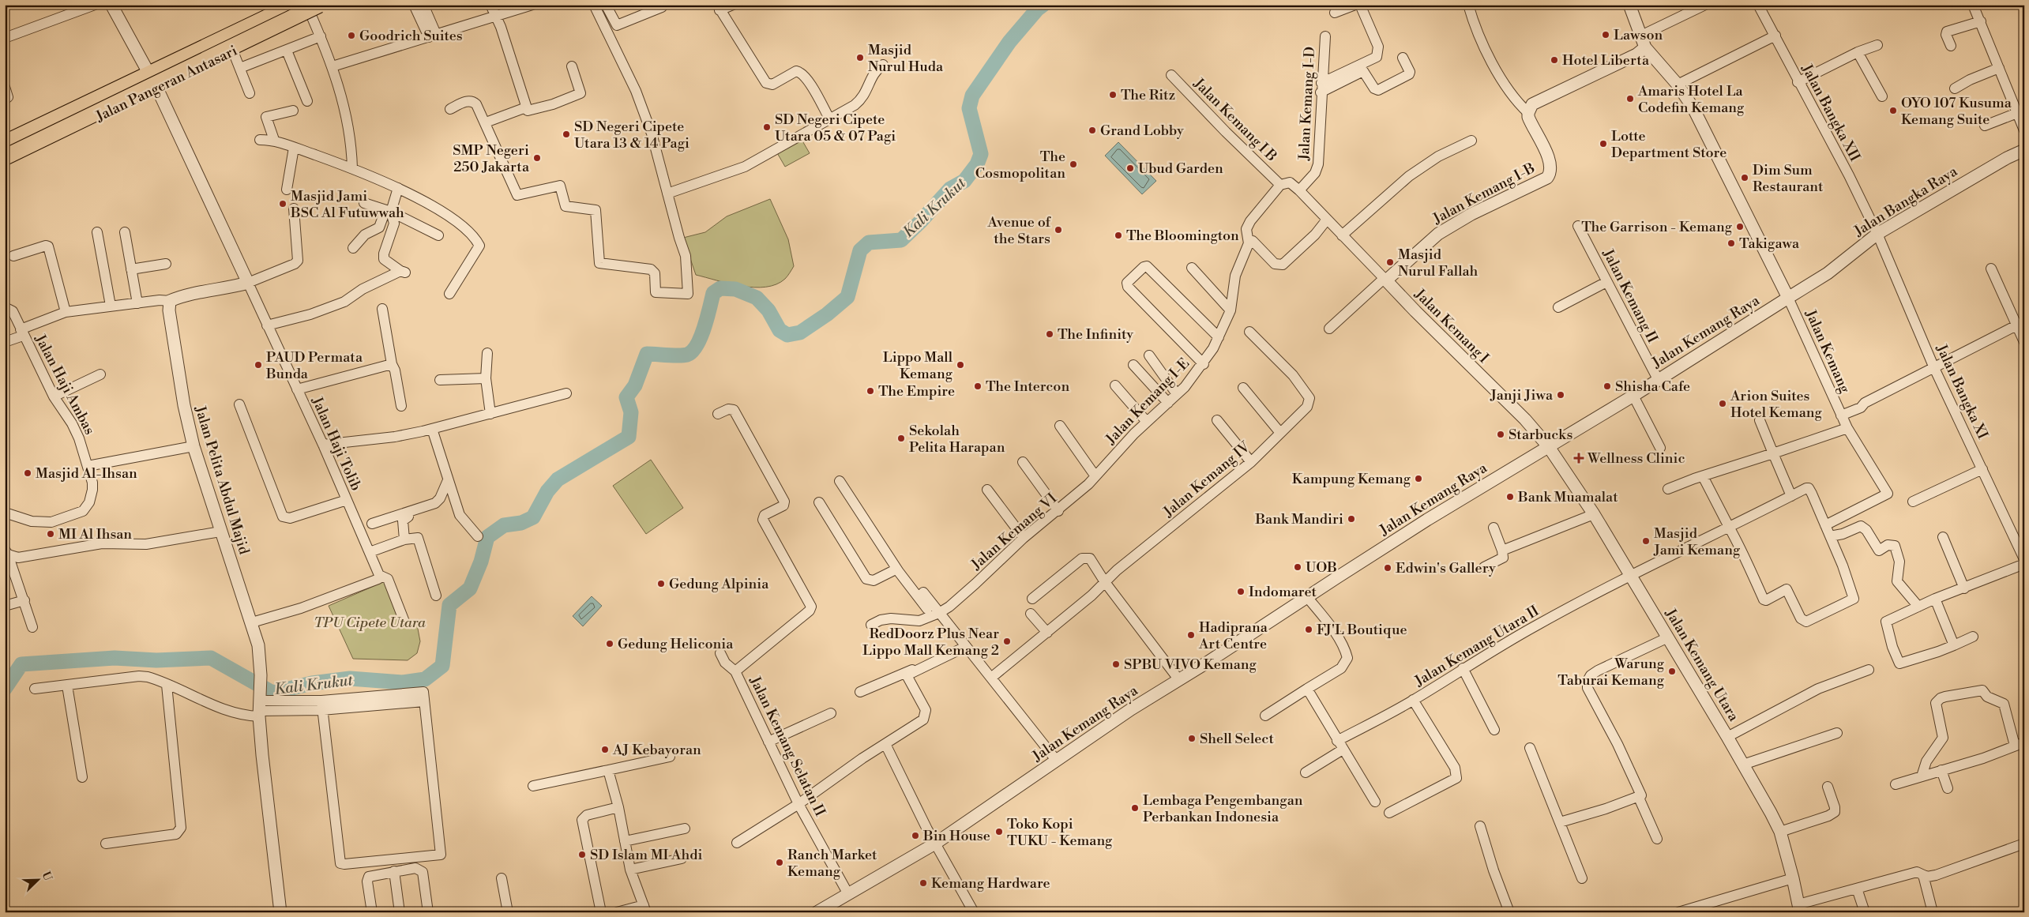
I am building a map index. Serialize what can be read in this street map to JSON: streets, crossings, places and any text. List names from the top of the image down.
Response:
{
  "streets": {
    "main road": ["Jalan Pangeran Antasari"],
    "street": [
      "Jalan Kemang I-D",
      "Jalan Bangka XII",
      "Jalan Kemang I B",
      "Jalan Kemang I-B",
      "Jalan Bangka Raya",
      "Jalan Kemang II",
      "Jalan Kemang I",
      "Jalan Kemang Raya",
      "Jalan Kemang",
      "Jalan Haji Ambas",
      "Jalan Bangka XI",
      "Jalan Kemang I-E",
      "Jalan Haji Tolib",
      "Jalan Kemang IV",
      "Jalan Pelita Abdul Majid",
      "Jalan Kemang VI",
      "Jalan Kemang Utara II",
      "Jalan Kemang Utara",
      "Jalan Kemang Selatan II"
    ]
  },
  "crossings": [
    ["Jalan Kemang I-D", "Jalan Kemang I"],
    ["Jalan Bangka XII", "Jalan Bangka Raya"],
    ["Jalan Bangka XII", "Jalan Bangka XI"],
    ["Jalan Kemang I B", "Jalan Kemang I"],
    ["Jalan Kemang I B", "Jalan Kemang I-E"],
    ["Jalan Kemang I-B", "Jalan Kemang I"],
    ["Jalan Bangka Raya", "Jalan Kemang Raya"],
    ["Jalan Bangka Raya", "Jalan Kemang"],
    ["Jalan Bangka Raya", "Jalan Bangka XI"],
    ["Jalan Kemang II", "Jalan Kemang Raya"],
    ["Jalan Kemang I", "Jalan Kemang Raya"],
    ["Jalan Kemang I", "Jalan Kemang I-E"],
    ["Jalan Kemang I", "Jalan Kemang Utara"],
    ["Jalan Kemang Raya", "Jalan Kemang"],
    ["Jalan Kemang Raya", "Jalan Kemang Utara"],
    ["Jalan Kemang Raya", "Jalan Kemang Selatan II"],
    ["Jalan Kemang", "Jalan Kemang Utara II"],
    ["Jalan Haji Ambas", "Jalan Pelita Abdul Majid"],
    ["Jalan Kemang I-E", "Jalan Kemang VI"],
    ["Jalan Kemang Utara II", "Jalan Kemang Utara"]
  ],
  "water": ["Kali Krukut"],
  "parks": ["TPU Cipete Utara"],
  "places": {
    "other": [
      "Lawson",
      "Goodrich Suites",
      "Masjid Nurul Huda",
      "Hotel Liberta",
      "The Ritz",
      "Amaris Hotel La Codefin Kemang",
      "OYO 107 Kusuma Kemang Suite",
      "SD Negeri Cipete Utara 05 & 07 Pagi",
      "Grand Lobby",
      "SD Negeri Cipete Utara 13 & 14 Pagi",
      "Lotte Department Store",
      "SMP Negeri 250 Jakarta",
      "The Cosmopolitan",
      "Ubud Garden",
      "Dim Sum Restaurant",
      "Masjid Jami BSC Al Futuwwah",
      "The Garrison - Kemang",
      "Avenue of the Stars",
      "The Bloomington",
      "Takigawa",
      "Masjid Nurul Fallah",
      "The Infinity",
      "PAUD Permata Bunda",
      "Lippo Mall Kemang",
      "The Intercon",
      "Shisha Cafe",
      "The Empire",
      "Janji Jiwa",
      "Arion Suites Hotel Kemang",
      "Starbucks",
      "Sekolah Pelita Harapan",
      "Masjid Al-Ihsan",
      "Kampung Kemang",
      "Bank Muamalat",
      "Bank Mandiri",
      "MI Al Ihsan",
      "Masjid Jami Kemang",
      "UOB",
      "Edwin's Gallery",
      "Gedung Alpinia",
      "Indomaret",
      "FJ'L Boutique",
      "Hadiprana Art Centre",
      "RedDoorz Plus Near Lippo Mall Kemang 2",
      "Gedung Heliconia",
      "SPBU VIVO Kemang",
      "Warung Taburai Kemang",
      "Shell Select",
      "AJ Kebayoran",
      "Lembaga Pengembangan Perbankan Indonesia",
      "Toko Kopi TUKU - Kemang",
      "Bin House",
      "SD Islam MI Ahdi",
      "Ranch Market Kemang",
      "Kemang Hardware"
    ],
    "health": ["Wellness Clinic"]
  },
  "north": "top right"
}
